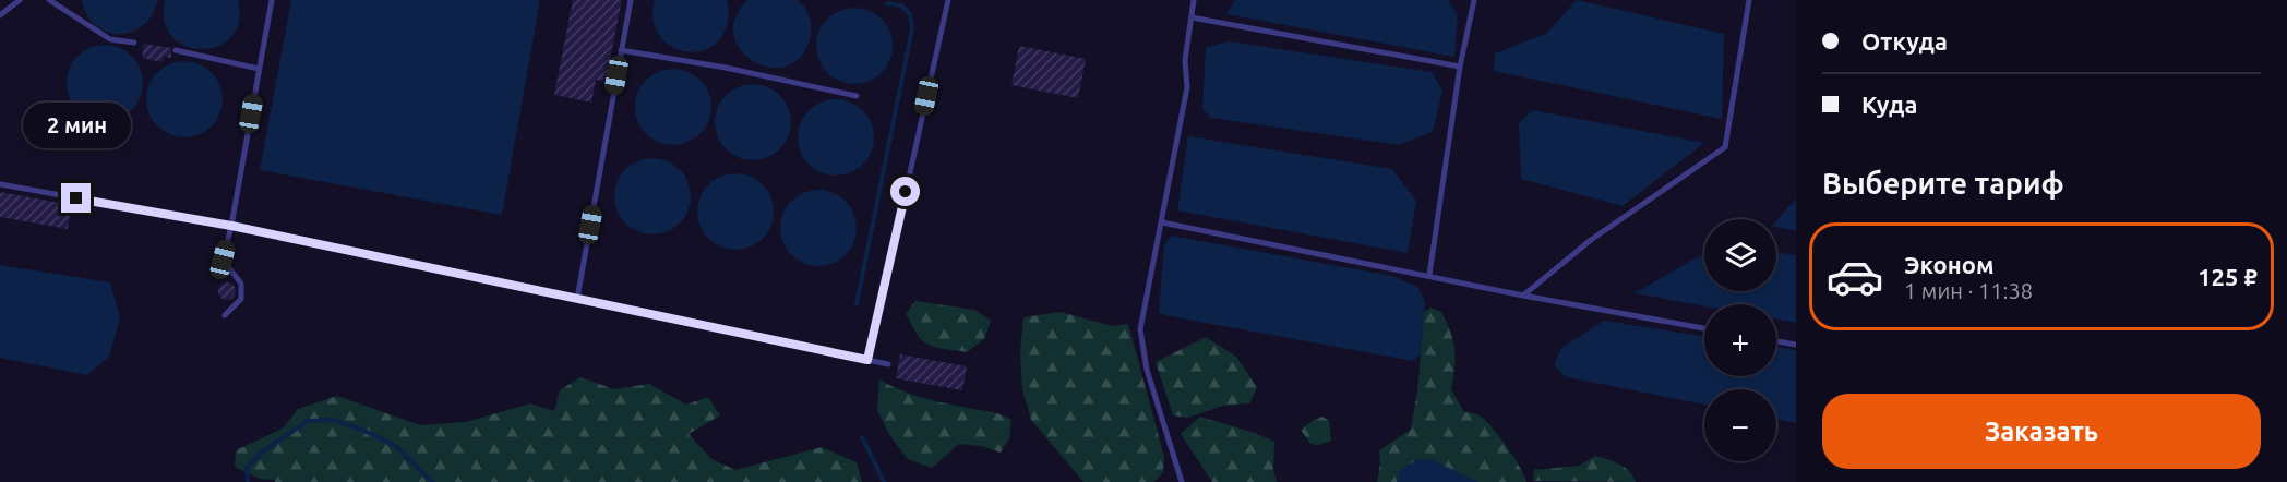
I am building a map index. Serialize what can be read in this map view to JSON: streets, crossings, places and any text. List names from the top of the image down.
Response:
{
  "page": {
    "banner": ["Откуда", "Куда"],
    "bubble": "2 мин",
    "heading": "Выберите тариф",
    "map_buttons": ["+", "−"],
    "list": [
      {
        "name": "Эконом",
        "note": "1 мин · 11:38",
        "value": "125 ₽"
      }
    ],
    "buttons": "Заказать"
  }
}
